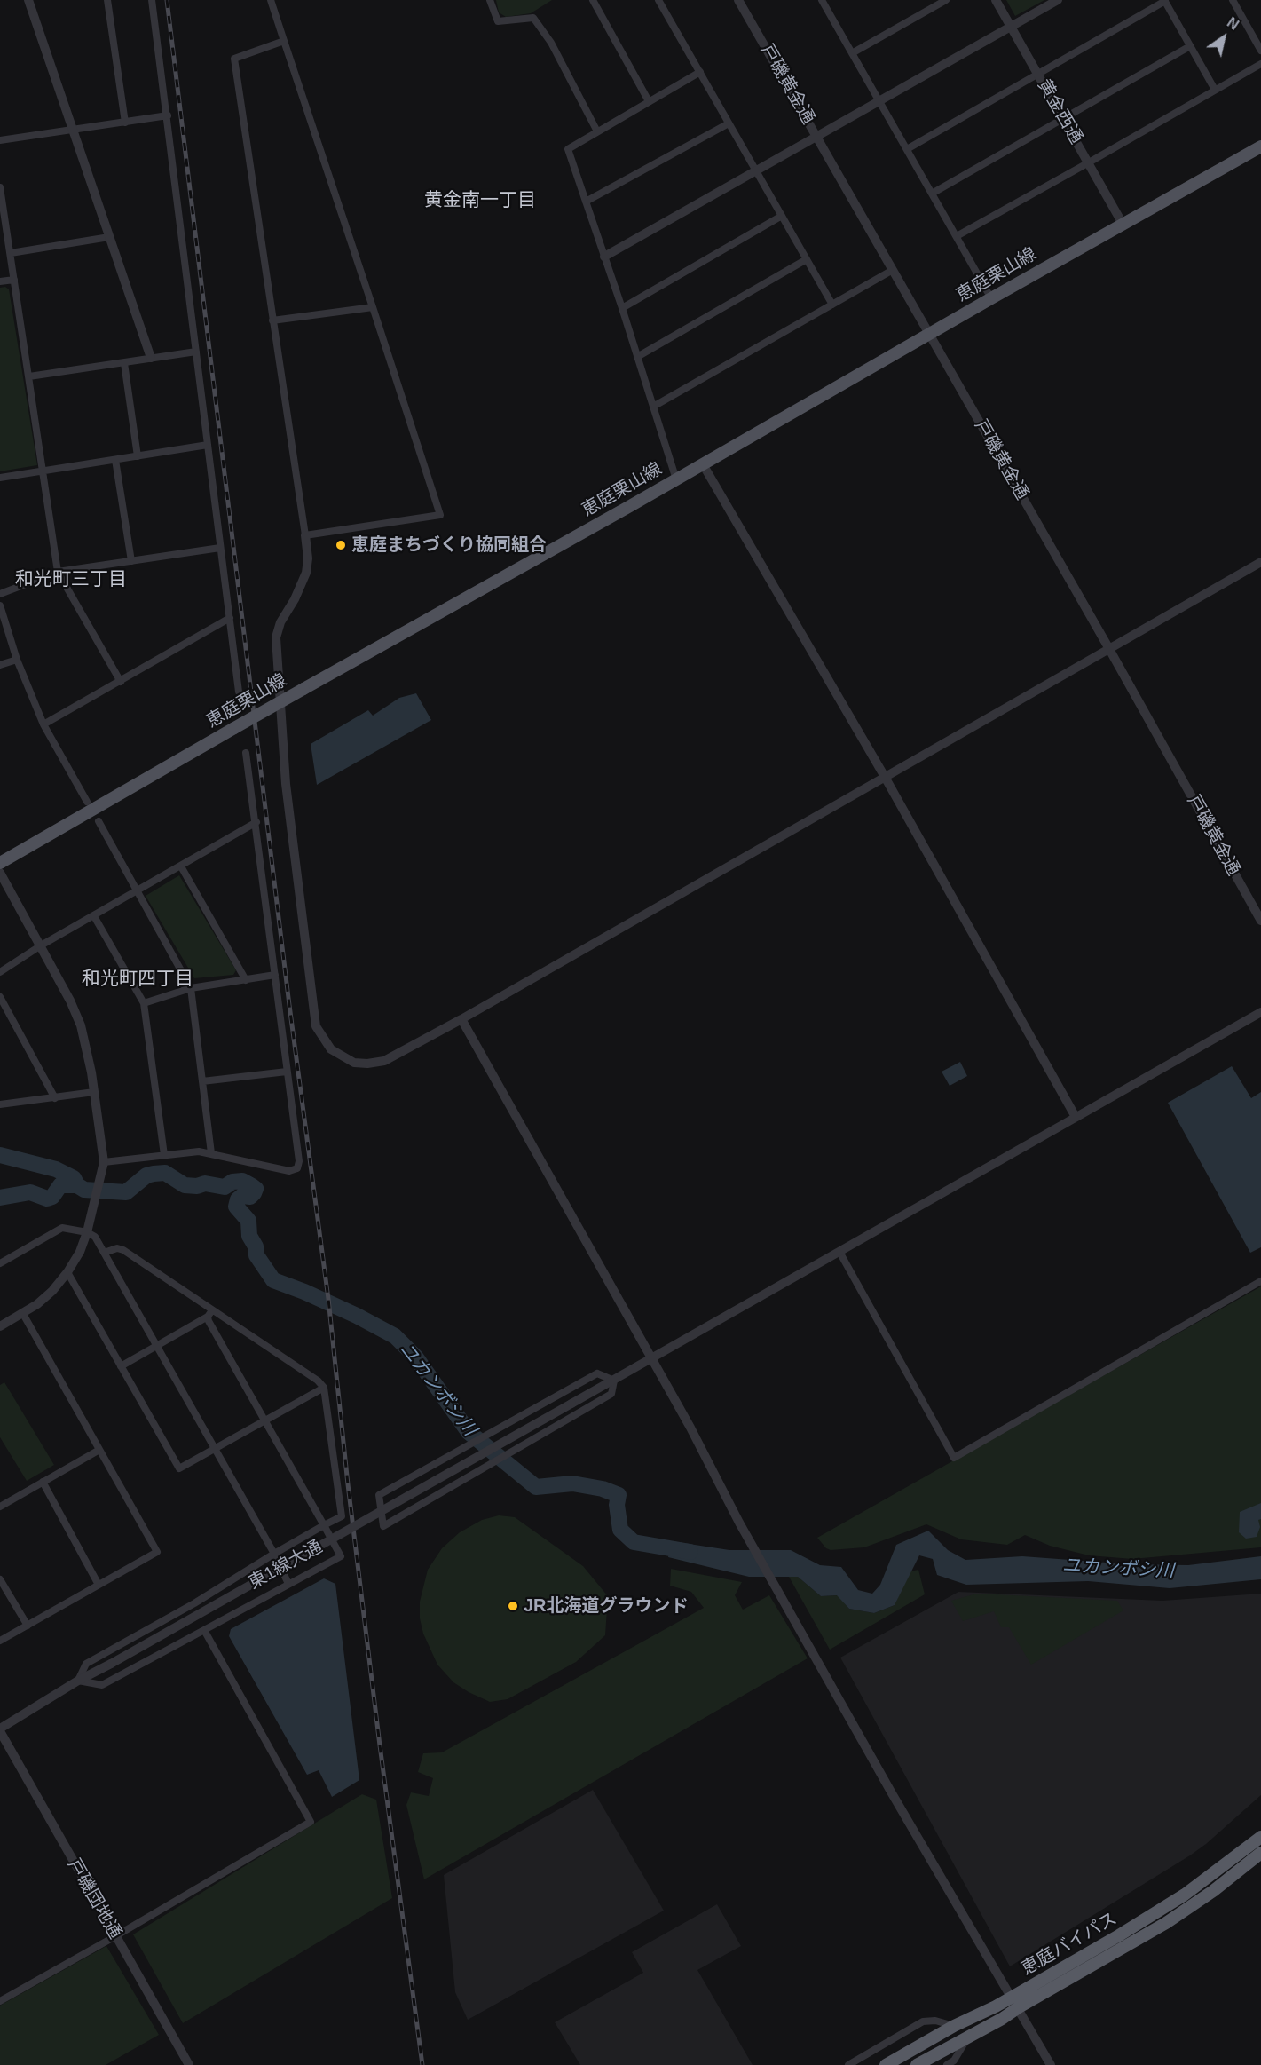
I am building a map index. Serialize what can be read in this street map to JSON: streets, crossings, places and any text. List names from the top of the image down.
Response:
{
  "streets": {
    "highway": ["恵庭バイパス"],
    "main road": ["恵庭栗山線"],
    "street": [
      "戸磯黄金通",
      "黄金西通",
      "東1線大通",
      "戸磯団地通"
    ]
  },
  "crossings": [
    ["戸磯黄金通", "恵庭栗山線"],
    ["黄金西通", "恵庭栗山線"],
    ["東1線大通", "戸磯団地通"]
  ],
  "districts": ["黄金南一丁目", "和光町三丁目", "和光町四丁目"],
  "water": ["ユカンボシ川"],
  "places": ["恵庭まちづくり協同組合", "JR北海道グラウンド"],
  "north": "top right"
}
